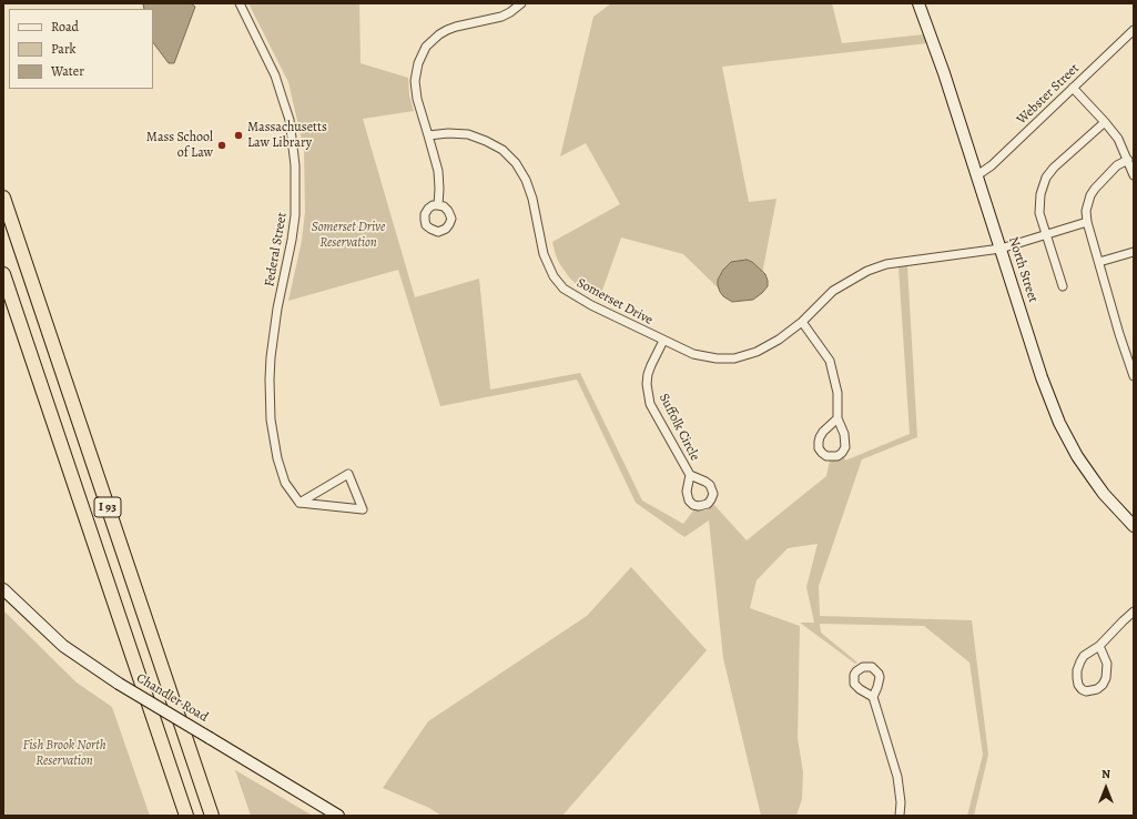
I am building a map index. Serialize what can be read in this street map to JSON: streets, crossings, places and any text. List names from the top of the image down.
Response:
{
  "streets": {
    "highway": ["I 93"],
    "main road": ["North Street", "Chandler Road"],
    "street": [
      "Webster Street",
      "Federal Street",
      "Somerset Drive",
      "Suffolk Circle"
    ]
  },
  "crossings": [
    ["Webster Street", "North Street"],
    ["North Street", "Somerset Drive"],
    ["Somerset Drive", "Suffolk Circle"]
  ],
  "parks": ["Somerset Drive Reservation", "Fish Brook North Reservation"],
  "places": ["Massachusetts Law Library", "Mass School of Law"],
  "legend": ["Road", "Park", "Water"],
  "north": "top"
}
